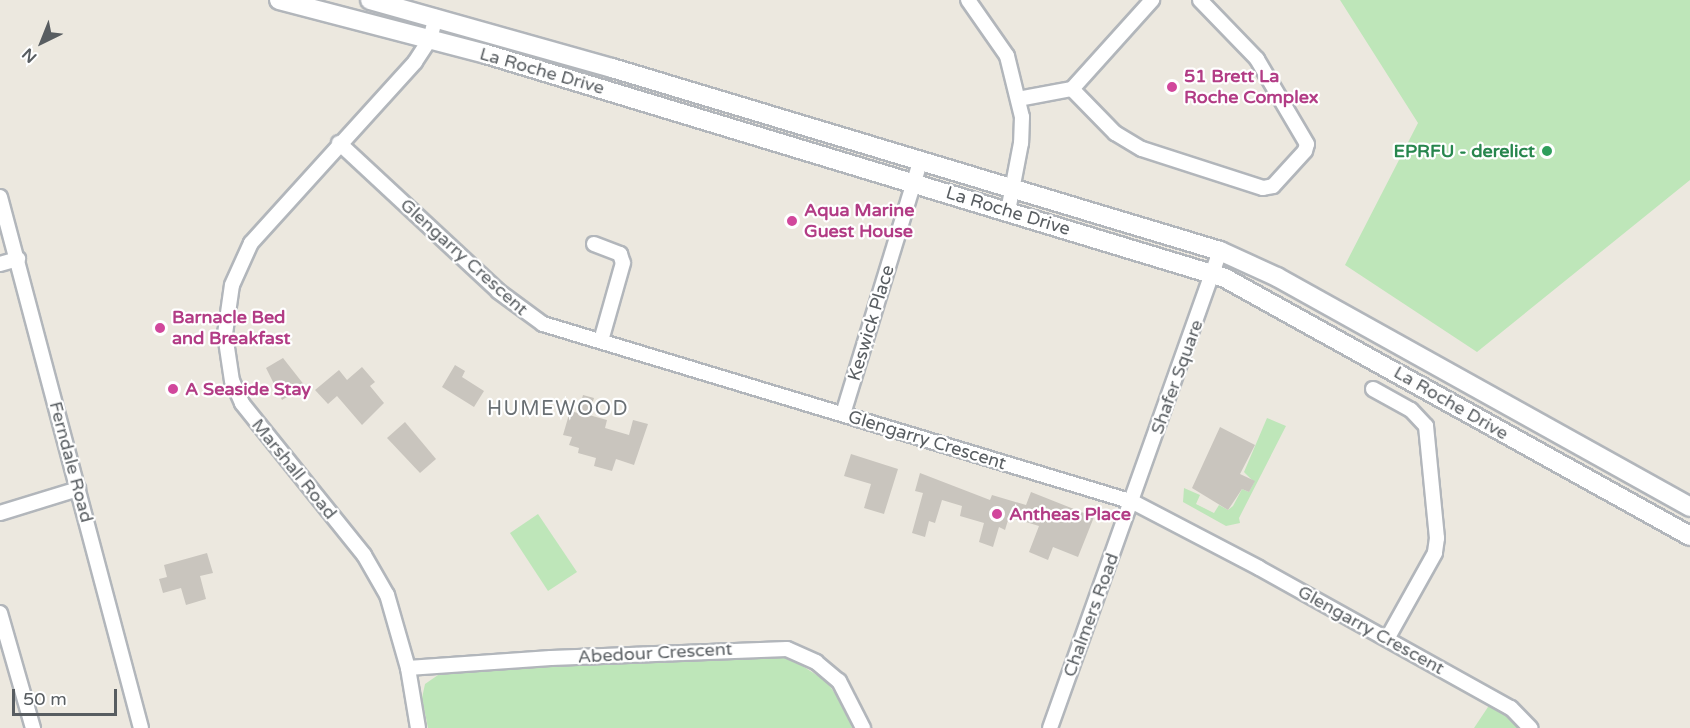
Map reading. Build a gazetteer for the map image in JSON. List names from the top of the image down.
{
  "streets": {
    "street": [
      "La Roche Drive",
      "Glengarry Crescent",
      "Keswick Place",
      "Shafer Square",
      "Ferndale Road",
      "Marshall Road",
      "Chalmers Road",
      "Abedour Crescent"
    ]
  },
  "crossings": [
    ["La Roche Drive", "Keswick Place"],
    ["La Roche Drive", "Shafer Square"],
    ["La Roche Drive", "Marshall Road"],
    ["Glengarry Crescent", "Keswick Place"],
    ["Glengarry Crescent", "Shafer Square"],
    ["Glengarry Crescent", "Marshall Road"],
    ["Glengarry Crescent", "Chalmers Road"],
    ["Shafer Square", "Chalmers Road"],
    ["Marshall Road", "Abedour Crescent"]
  ],
  "districts": ["HUMEWOOD"],
  "places": [
    "51 Brett La Roche Complex",
    "EPRFU - derelict",
    "Aqua Marine Guest House",
    "Barnacle Bed and Breakfast",
    "A Seaside Stay",
    "Antheas Place"
  ],
  "scale_bar": "50 m",
  "north": "bottom left"
}
